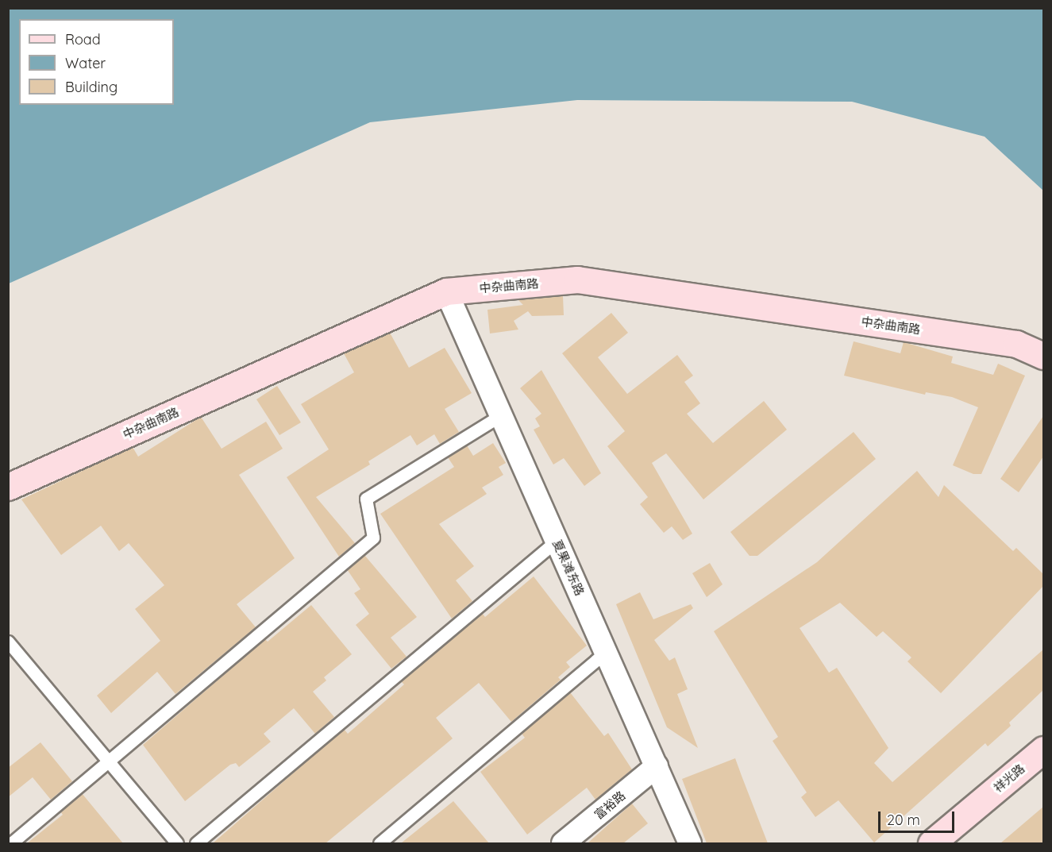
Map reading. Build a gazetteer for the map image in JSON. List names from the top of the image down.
{
  "streets": {
    "street": [
      "中杂曲南路",
      "夏果滩东路",
      "祥光路",
      "富裕路"
    ]
  },
  "crossings": [
    ["中杂曲南路", "夏果滩东路"],
    ["夏果滩东路", "富裕路"]
  ],
  "legend": ["Road", "Water", "Building"],
  "scale_bar": "20 m"
}
